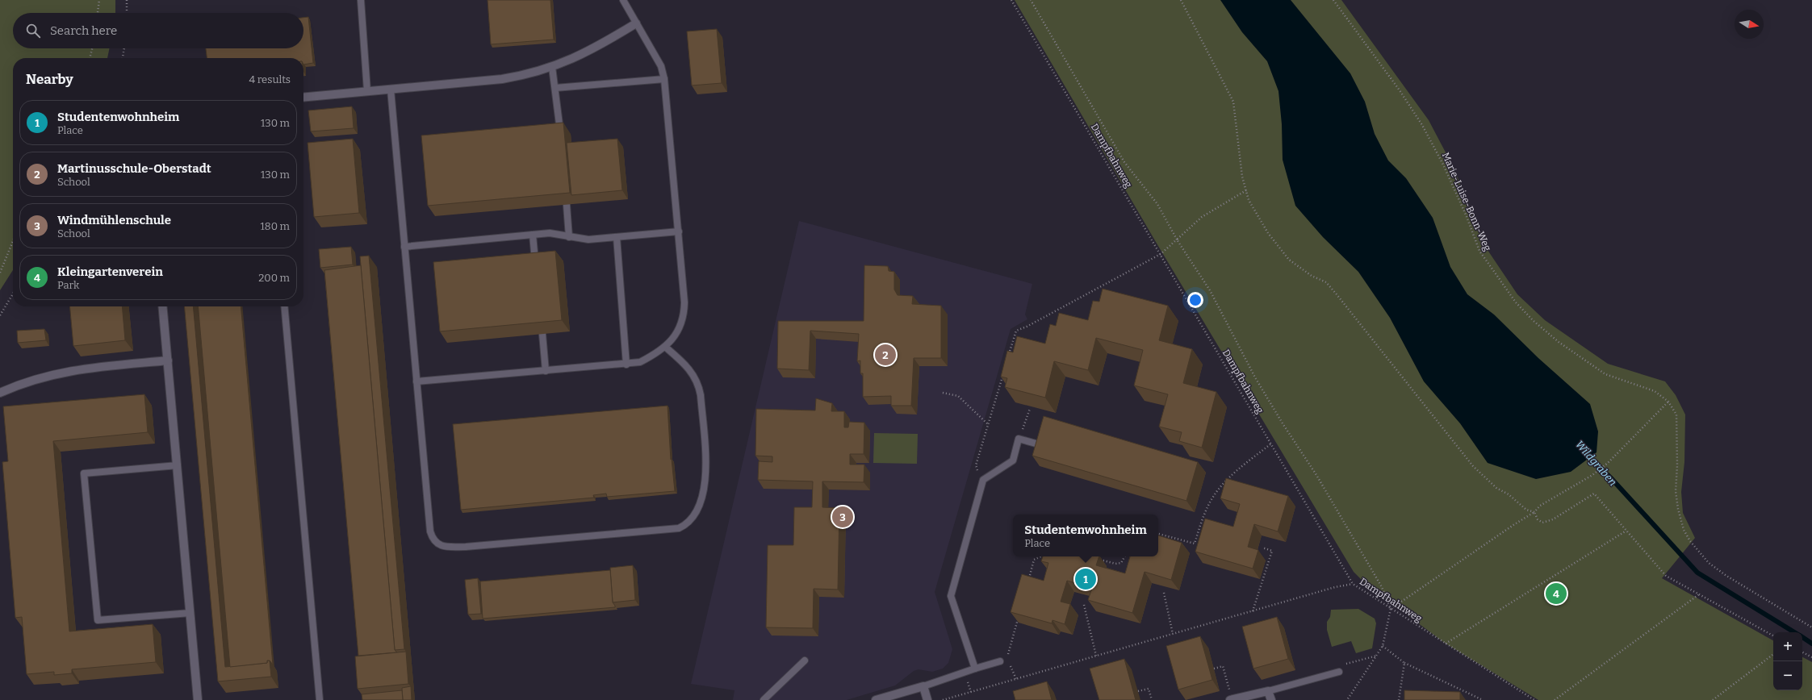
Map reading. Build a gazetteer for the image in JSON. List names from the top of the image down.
{
  "streets": {
    "path": ["Dampfbahnweg", "Marie-Luise-Bonn-Weg"]
  },
  "water": ["Wildgraben"],
  "north": "right",
  "page": {
    "search": "Search here",
    "heading": ["Nearby", "4 results"],
    "list": [
      {
        "mark": "1",
        "name": "Studentenwohnheim",
        "note": "Place",
        "value": "130 m"
      },
      {
        "mark": "2",
        "name": "Martinusschule-Oberstadt",
        "note": "School",
        "value": "130 m"
      },
      {
        "mark": "3",
        "name": "Windmühlenschule",
        "note": "School",
        "value": "180 m"
      },
      {
        "mark": "4",
        "name": "Kleingartenverein",
        "note": "Park",
        "value": "200 m"
      }
    ],
    "pins": [
      "2",
      "3",
      "1",
      "4"
    ],
    "popup": ["Studentenwohnheim", "Place"],
    "map_buttons": ["+", "−"]
  }
}
